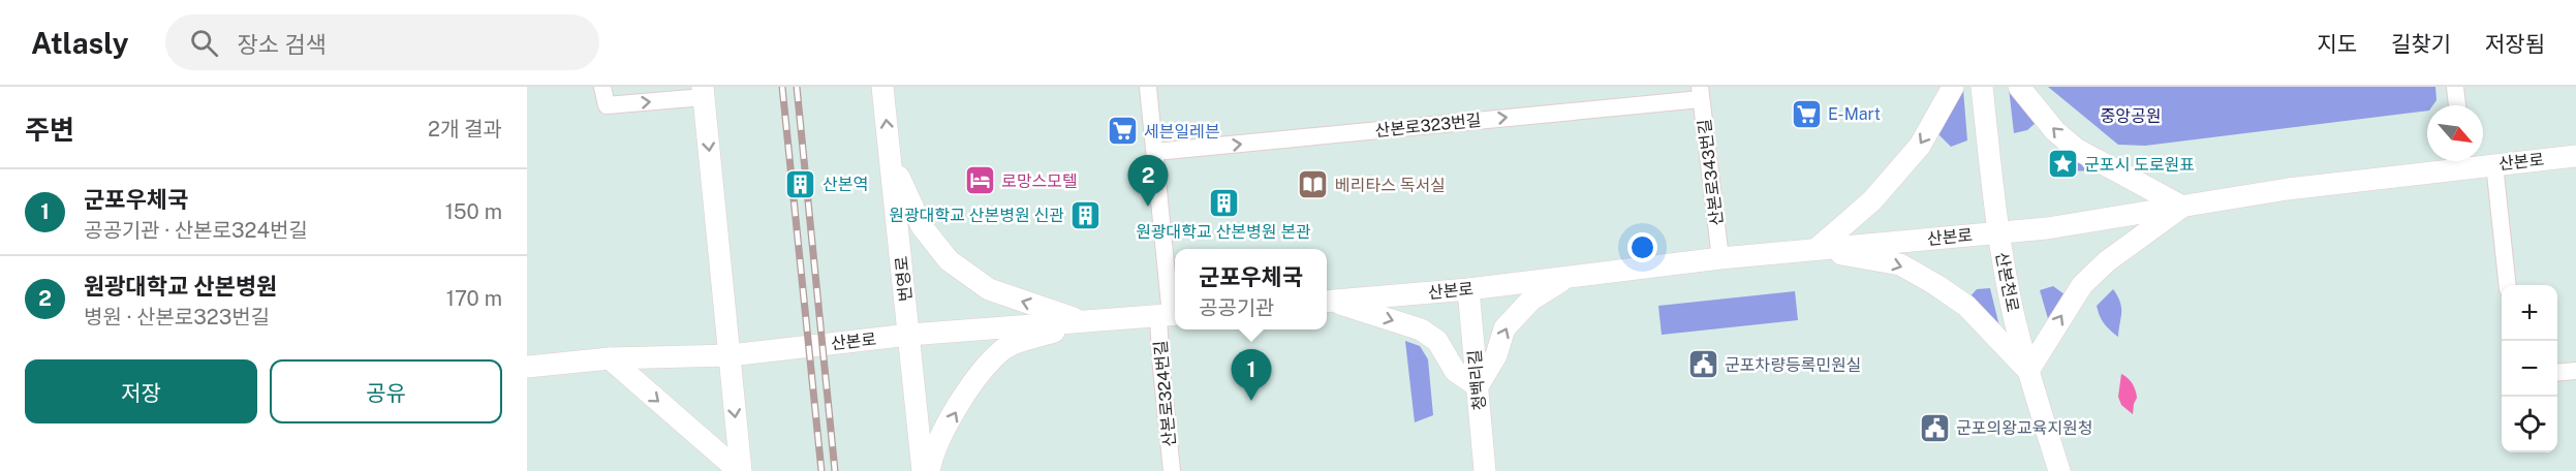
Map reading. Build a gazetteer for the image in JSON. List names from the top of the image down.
{
  "streets": {
    "street": [
      "산본로323번길",
      "산본로",
      "산본로343번길",
      "번영로",
      "산본천로",
      "청백리길",
      "산본로324번길"
    ]
  },
  "crossings": [
    ["산본로323번길", "산본로343번길"],
    ["산본로", "산본로343번길"],
    ["산본로", "번영로"],
    ["산본로", "산본천로"],
    ["산본로", "청백리길"],
    ["산본로", "산본로324번길"]
  ],
  "one_way": ["산본로323번길"],
  "parks": ["중앙공원"],
  "places": {
    "supermarket": ["E-Mart", "세븐일레븐"],
    "place": ["군포시 도로원표"],
    "hotel": ["로망스모텔"],
    "building": ["산본역", "원광대학교 산본병원 본관", "원광대학교 산본병원 신관"],
    "library": ["베리타스 독서실"],
    "public building": ["군포차량등록민원실", "군포의왕교육지원청"]
  },
  "north": "bottom right",
  "page": {
    "header": "Atlasly",
    "search": "장소 검색",
    "nav": ["지도", "길찾기", "저장됨"],
    "heading": ["주변", "2개 결과"],
    "pins": ["2", "1"],
    "list": [
      {
        "mark": "1",
        "name": "군포우체국",
        "note": "공공기관 · 산본로324번길",
        "value": "150 m"
      },
      {
        "mark": "2",
        "name": "원광대학교 산본병원",
        "note": "병원 · 산본로323번길",
        "value": "170 m"
      }
    ],
    "popup": ["군포우체국", "공공기관"],
    "map_buttons": ["+", "−"],
    "buttons": ["저장", "공유"]
  }
}
